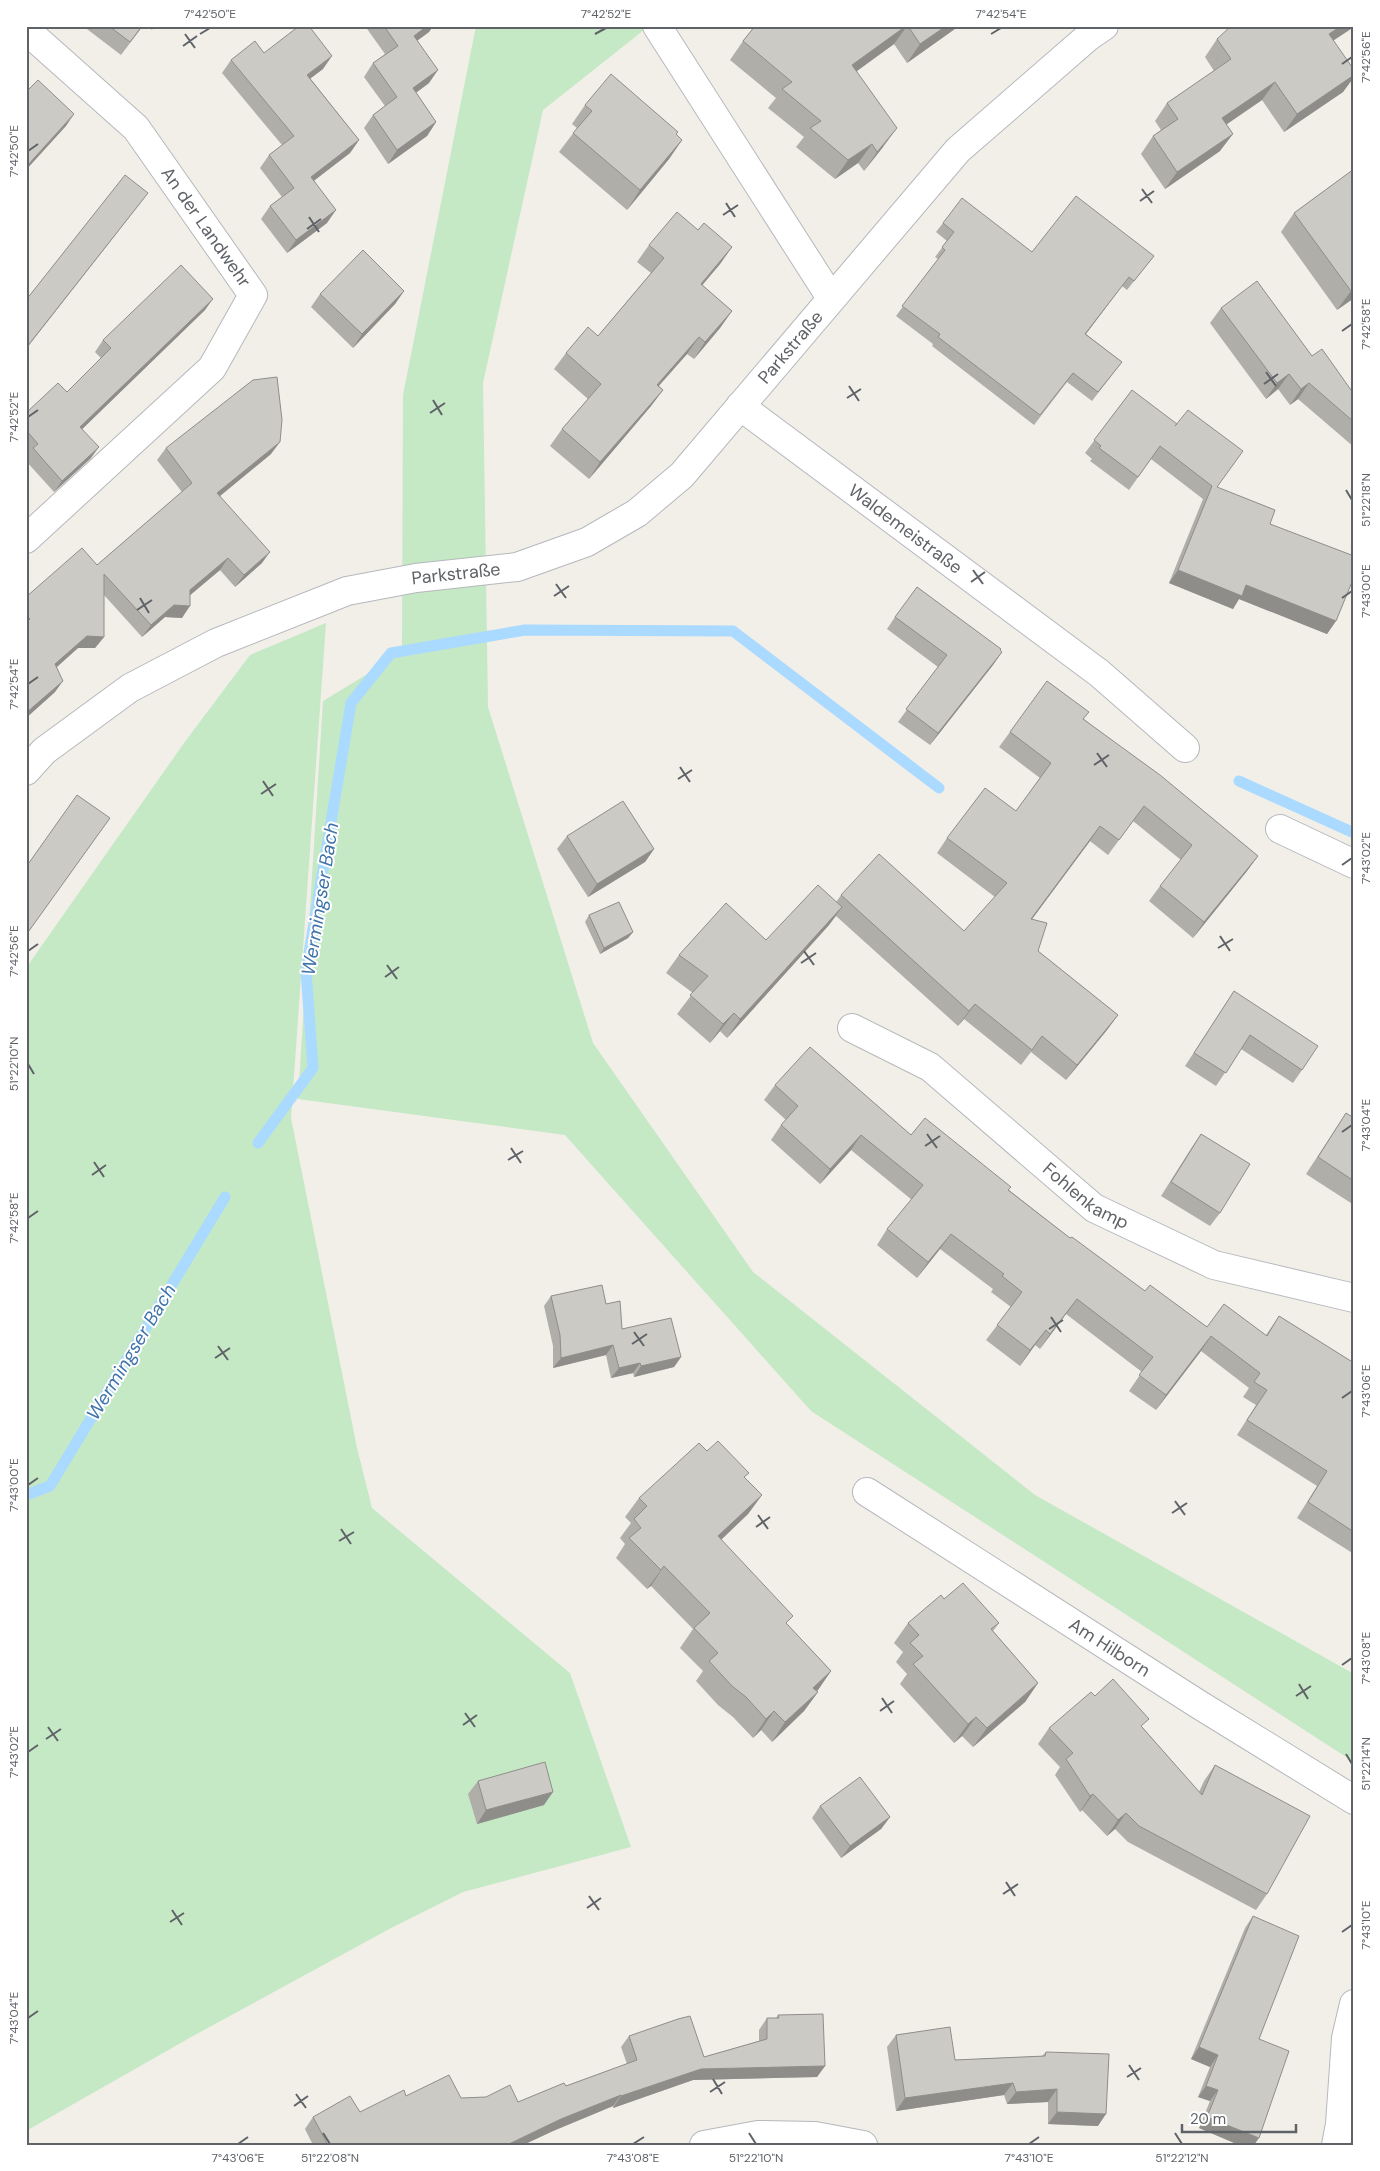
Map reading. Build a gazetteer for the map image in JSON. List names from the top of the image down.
{
  "streets": {
    "street": [
      "An der Landwehr",
      "Parkstraße",
      "Waldemeistraße",
      "Fohlenkamp",
      "Am Hilborn"
    ]
  },
  "crossings": [
    ["Parkstraße", "Waldemeistraße"]
  ],
  "water": ["Wermingser Bach"],
  "scale_bar": "20 m",
  "coordinates": [
    "7°42'50\"E",
    "7°42'52\"E",
    "7°42'54\"E",
    "7°42'56\"E",
    "7°42'58\"E",
    "51°22'18\"N",
    "7°43'00\"E",
    "7°43'02\"E",
    "51°22'10\"N",
    "7°43'04\"E",
    "7°43'06\"E",
    "7°43'08\"E",
    "51°22'14\"N",
    "7°43'10\"E",
    "51°22'08\"N",
    "51°22'12\"N"
  ]
}
